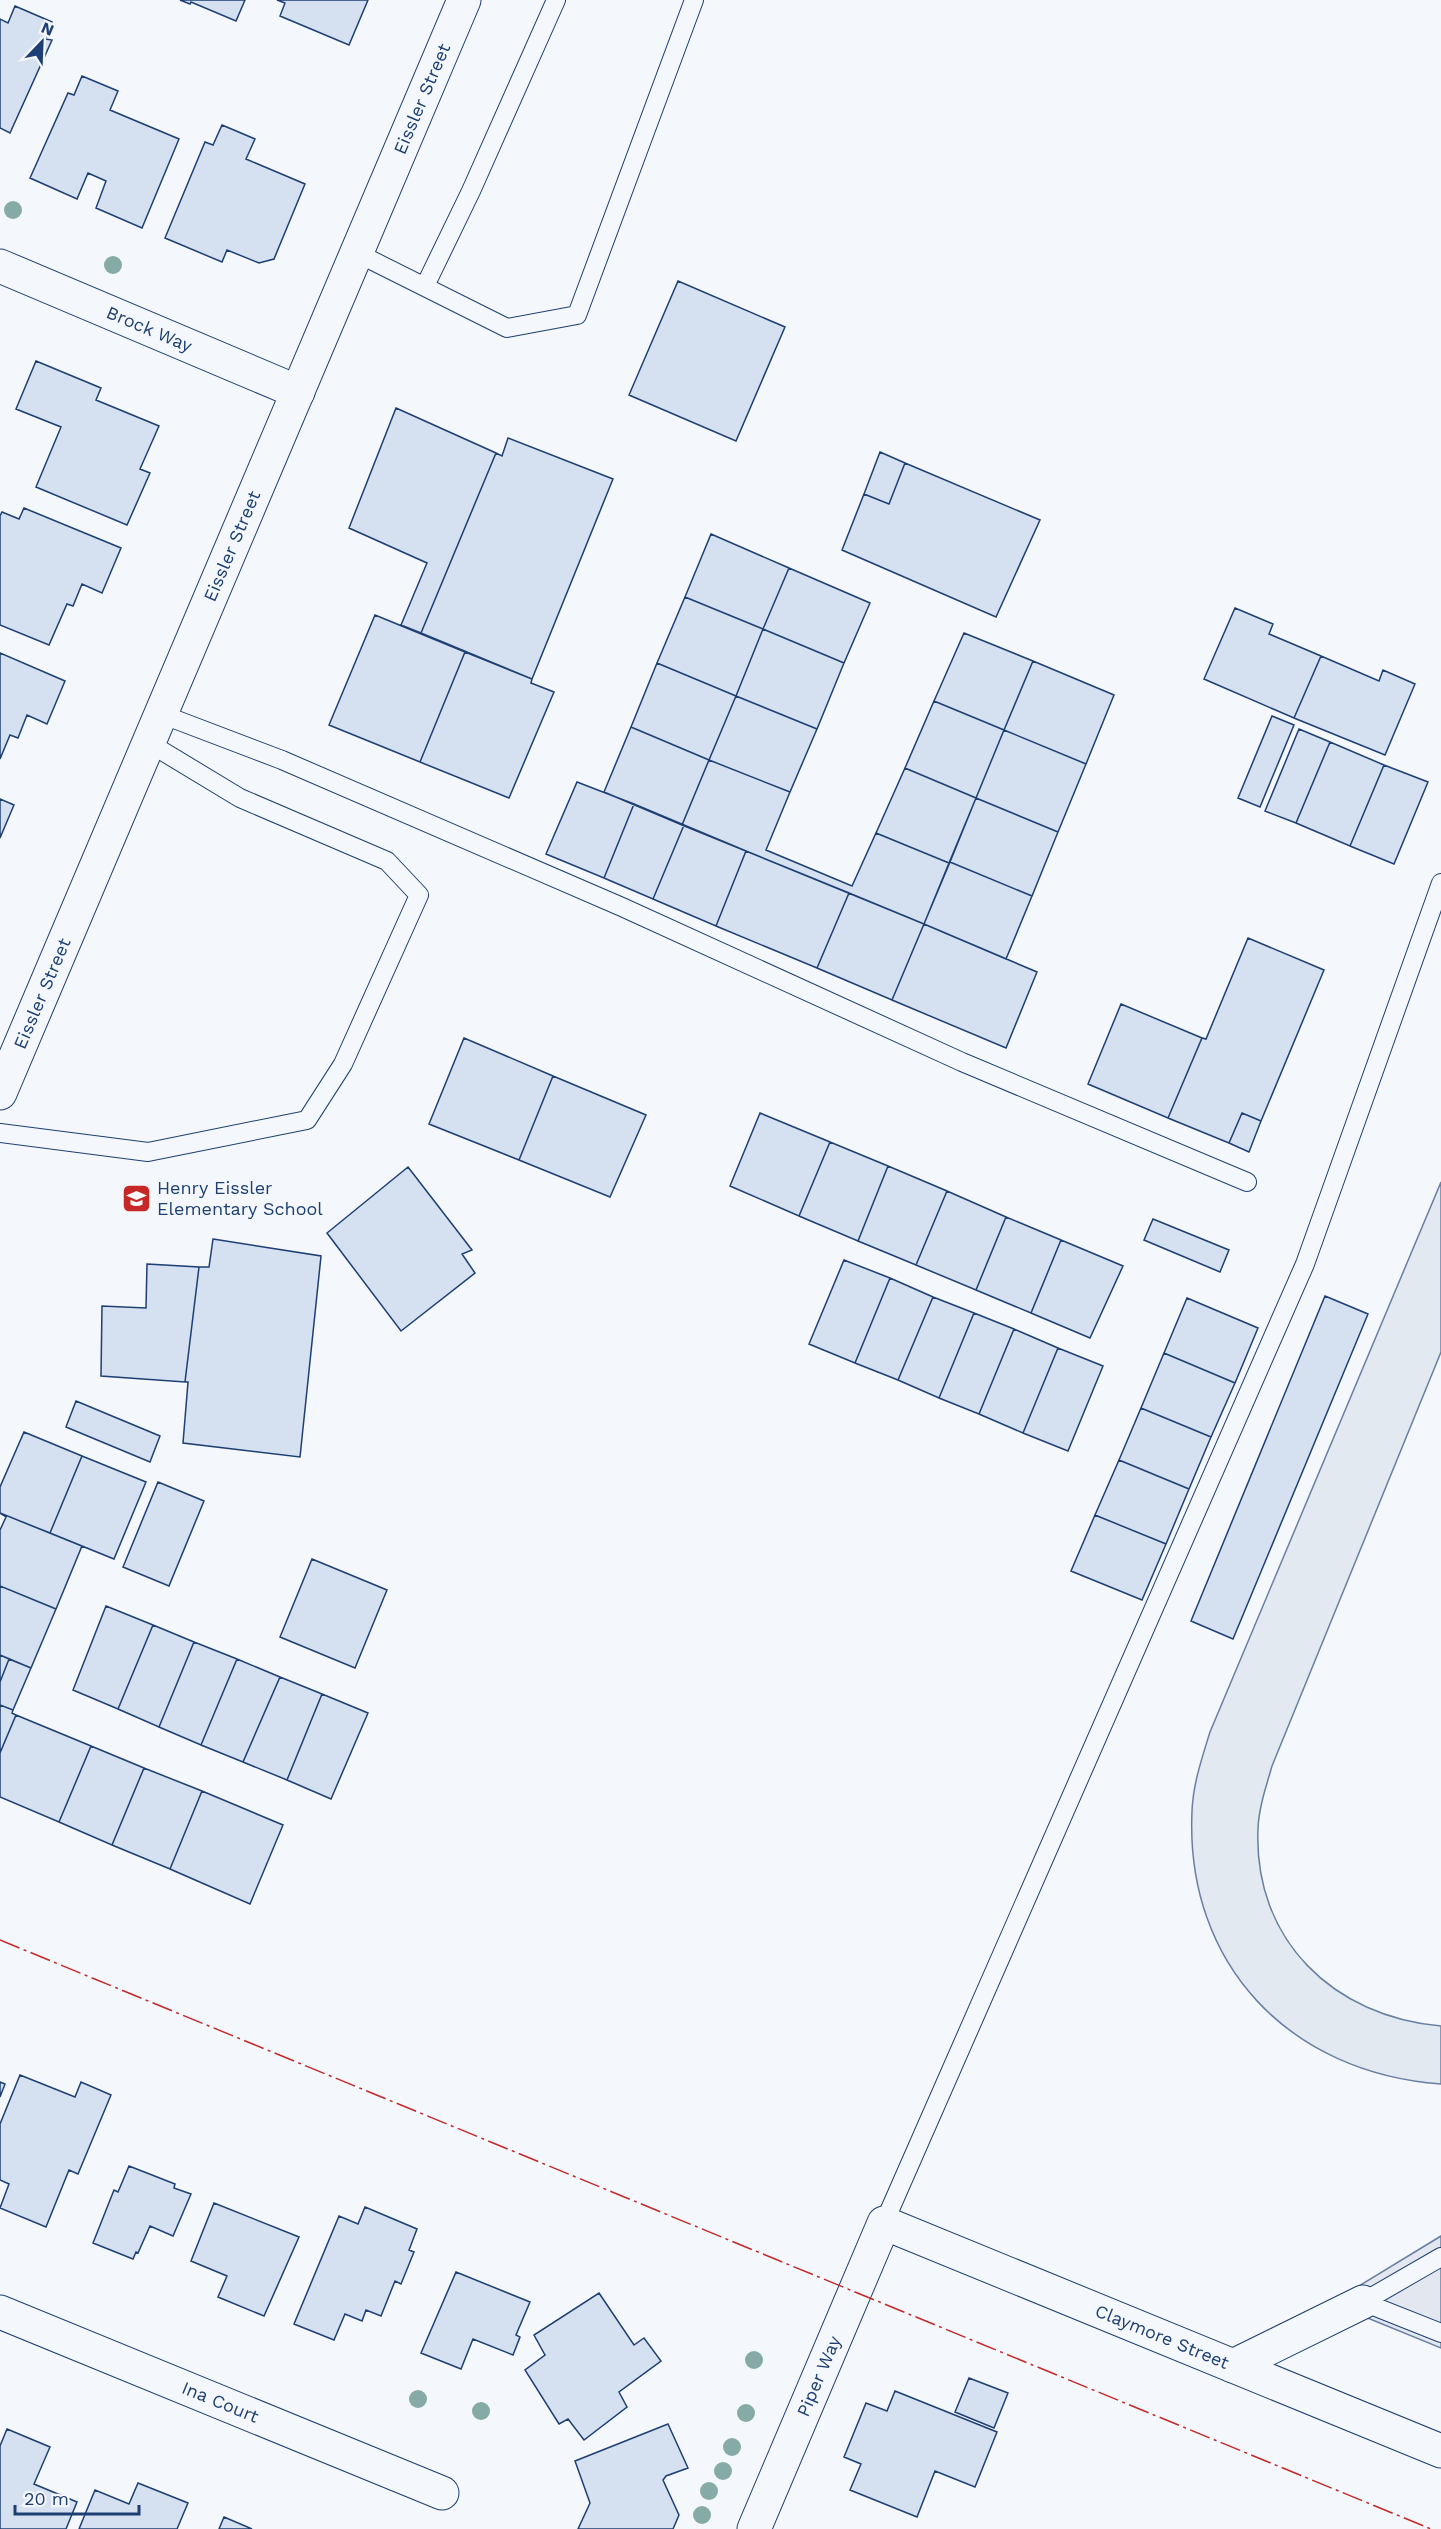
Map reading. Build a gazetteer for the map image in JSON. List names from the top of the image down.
{
  "streets": {
    "street": [
      "Eissler Street",
      "Brock Way",
      "Claymore Street",
      "Piper Way",
      "Ina Court"
    ]
  },
  "crossings": [
    ["Eissler Street", "Brock Way"],
    ["Claymore Street", "Piper Way"]
  ],
  "places": {
    "school or university": ["Henry Eissler Elementary School"]
  },
  "scale_bar": "20 m",
  "north": "top right"
}
